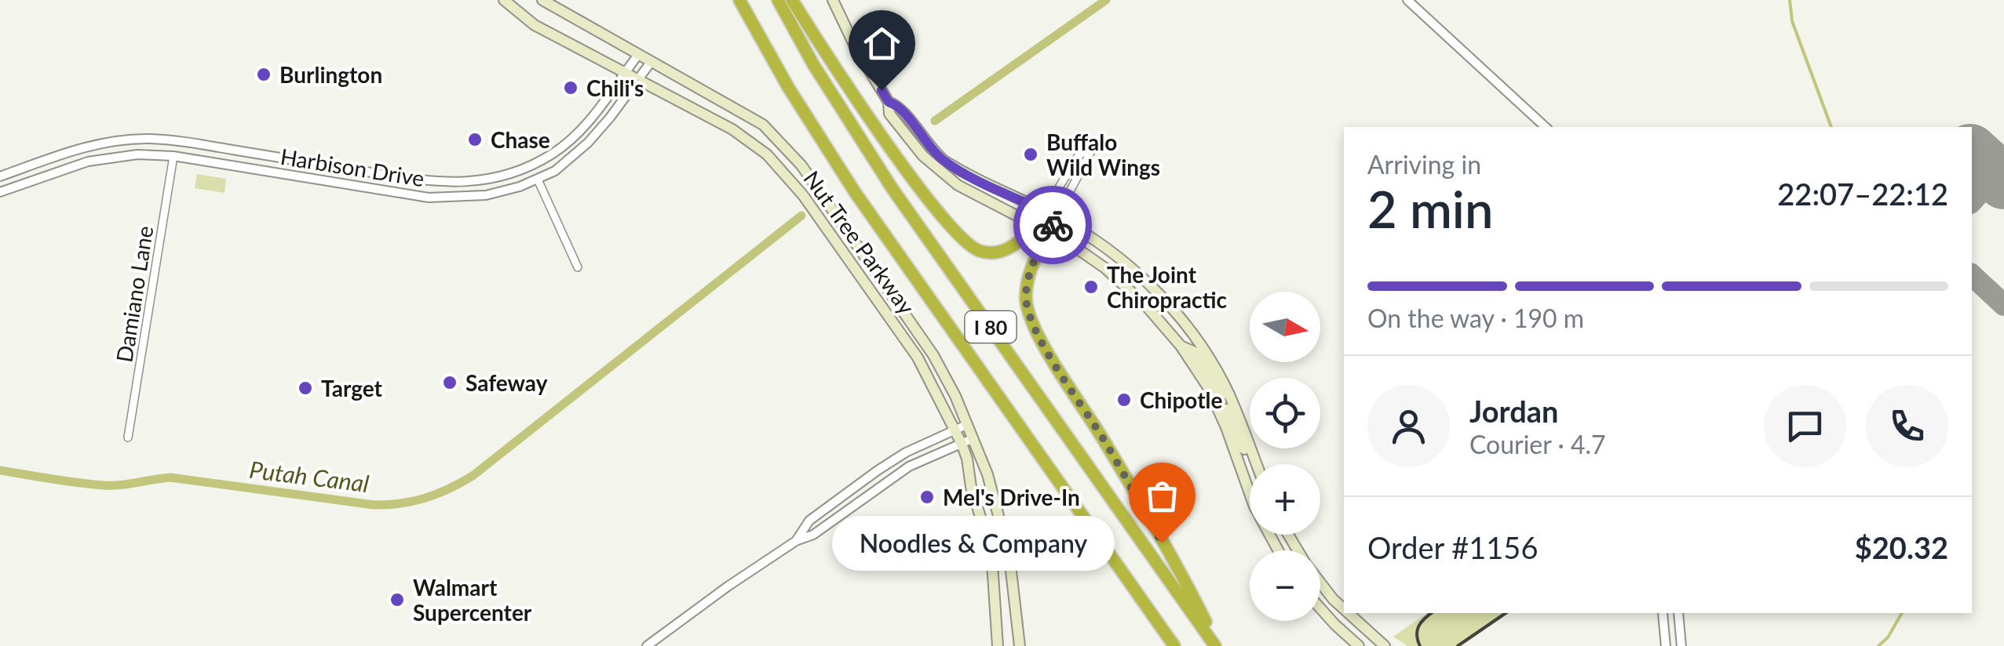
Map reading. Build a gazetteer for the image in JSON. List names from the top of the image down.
{
  "streets": {
    "highway": ["I 80"],
    "main road": ["Nut Tree Parkway"],
    "street": ["Harbison Drive", "Damiano Lane"]
  },
  "crossings": [
    ["Harbison Drive", "Nut Tree Parkway"],
    ["Harbison Drive", "Damiano Lane"]
  ],
  "water": ["Putah Canal"],
  "places": [
    "Burlington",
    "Chili's",
    "Chase",
    "Buffalo Wild Wings",
    "The Joint Chiropractic",
    "Safeway",
    "Target",
    "Chipotle",
    "Mel's Drive-In",
    "Noodles & Company",
    "Walmart Supercenter"
  ],
  "north": "right",
  "page": {
    "heading": ["2 min", "Arriving in", "22:07–22:12"],
    "panel": [
      "Jordan",
      "Courier · 4.7",
      "Order #1156",
      "$20.32"
    ],
    "bar": "On the way · 190 m",
    "map_buttons": ["+", "−"],
    "bubble": "Noodles & Company"
  }
}
